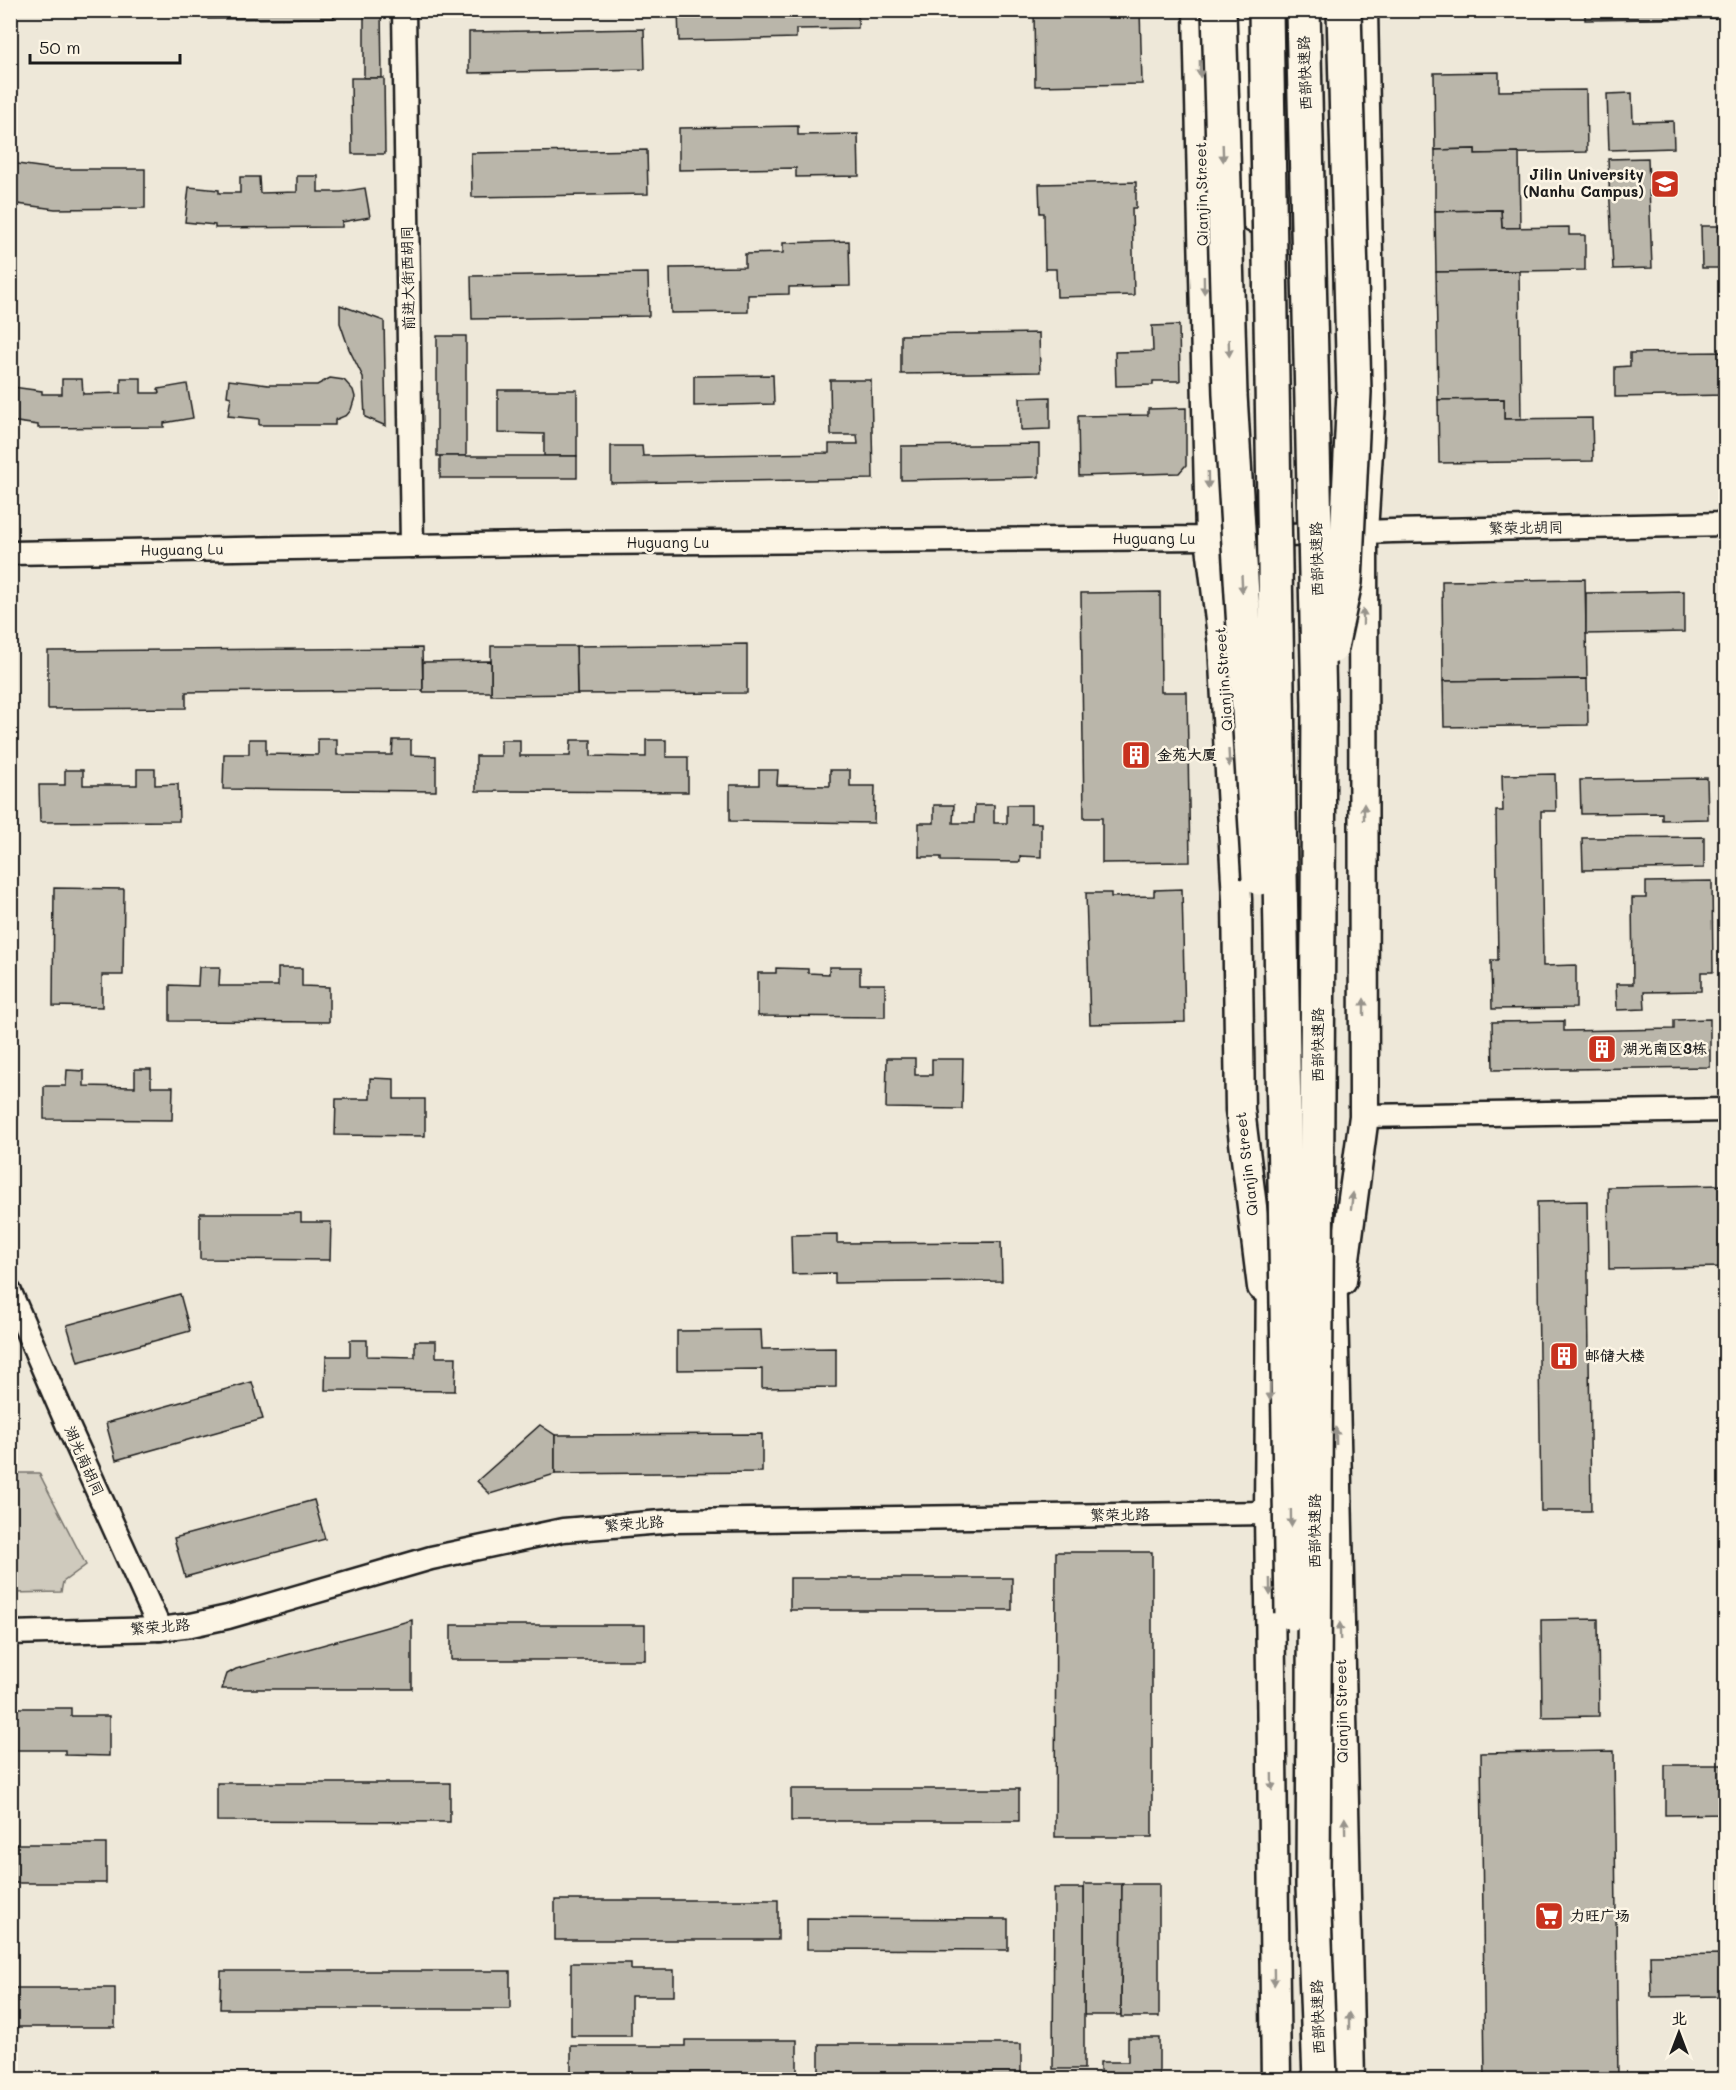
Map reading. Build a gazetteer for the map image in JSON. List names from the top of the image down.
{
  "streets": {
    "highway": ["西部快速路"],
    "main road": ["Qianjin Street"],
    "street": [
      "前进大街西胡同",
      "繁荣北胡同",
      "Huguang Lu",
      "湖光南胡同",
      "繁荣北路"
    ]
  },
  "crossings": [
    ["Qianjin Street", "繁荣北胡同"],
    ["Qianjin Street", "Huguang Lu"],
    ["Qianjin Street", "繁荣北路"],
    ["前进大街西胡同", "Huguang Lu"],
    ["繁荣北胡同", "Huguang Lu"],
    ["湖光南胡同", "繁荣北路"]
  ],
  "places": {
    "school or university": ["Jilin University (Nanhu Campus)"],
    "building": ["金苑大厦", "湖光南区3栋", "邮储大楼"],
    "supermarket": ["力旺广场"]
  },
  "scale_bar": "50 m",
  "north": "top"
}
